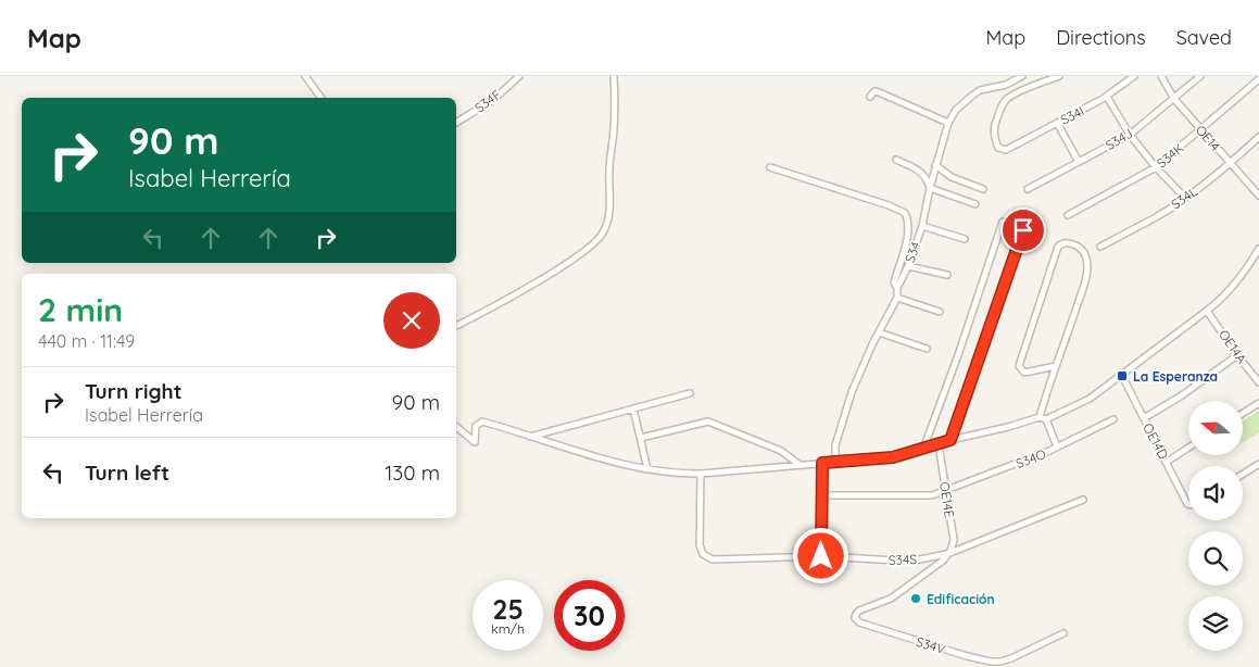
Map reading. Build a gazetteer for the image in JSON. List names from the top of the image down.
{
  "streets": {
    "street": [
      "S34F",
      "S34I",
      "OE14",
      "S34J",
      "S34K",
      "S34L",
      "S34",
      "OE14A",
      "OE14D",
      "S34O",
      "OE14E",
      "S34S",
      "S34V"
    ]
  },
  "crossings": [
    ["OE14", "S34J"],
    ["OE14", "S34K"],
    ["OE14", "S34L"],
    ["S34O", "OE14E"],
    ["OE14E", "S34S"],
    ["OE14E", "S34V"],
    ["S34S", "S34V"]
  ],
  "places": {
    "transit": ["La Esperanza"],
    "other": ["Edificación"]
  },
  "north": "left",
  "page": {
    "header": "Map",
    "nav": ["Map", "Directions", "Saved"],
    "turn": ["90 m", "Isabel Herrería"],
    "heading": ["2 min", "440 m · 11:49"],
    "list": [
      {
        "name": "Turn right",
        "note": "Isabel Herrería",
        "value": "90 m"
      },
      {
        "name": "Turn left",
        "value": "130 m"
      }
    ],
    "speed": "25 km/h",
    "limit": "30"
  }
}
